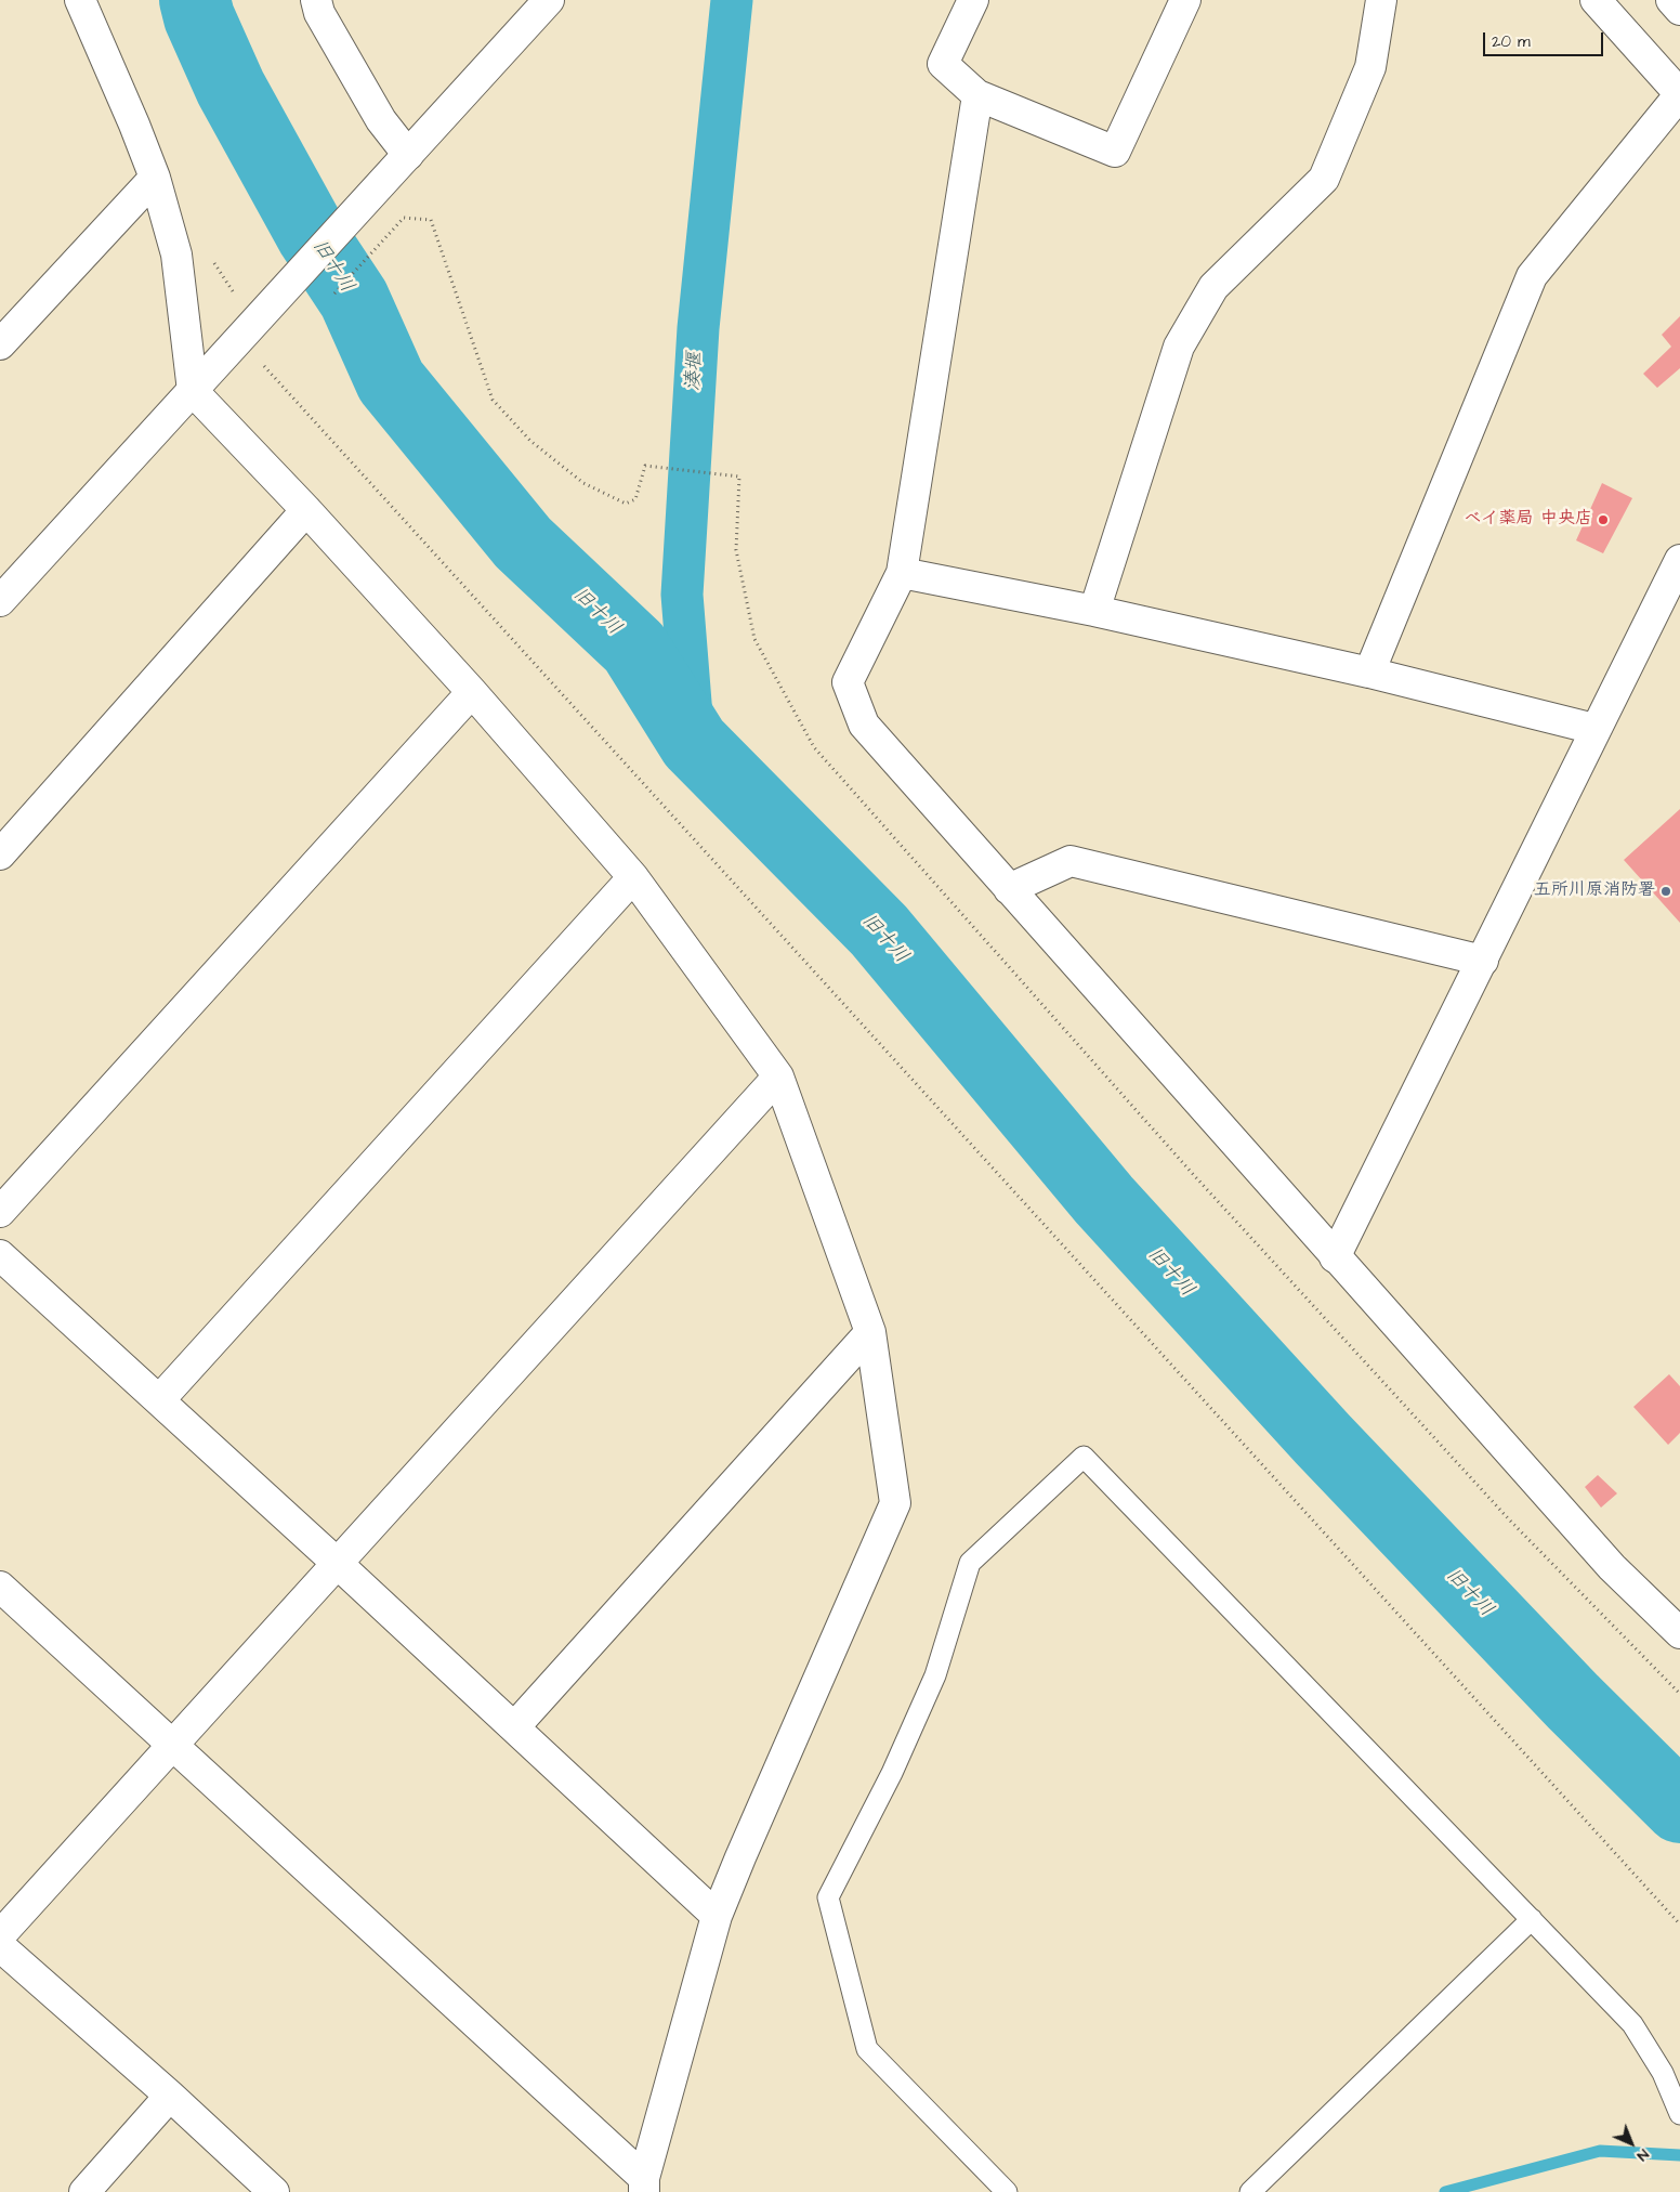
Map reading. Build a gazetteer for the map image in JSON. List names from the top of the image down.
{
  "water": ["旧十川", "湊堰"],
  "places": ["ベイ薬局 中央店", "五所川原消防署"],
  "scale_bar": "20 m",
  "north": "bottom right"
}
